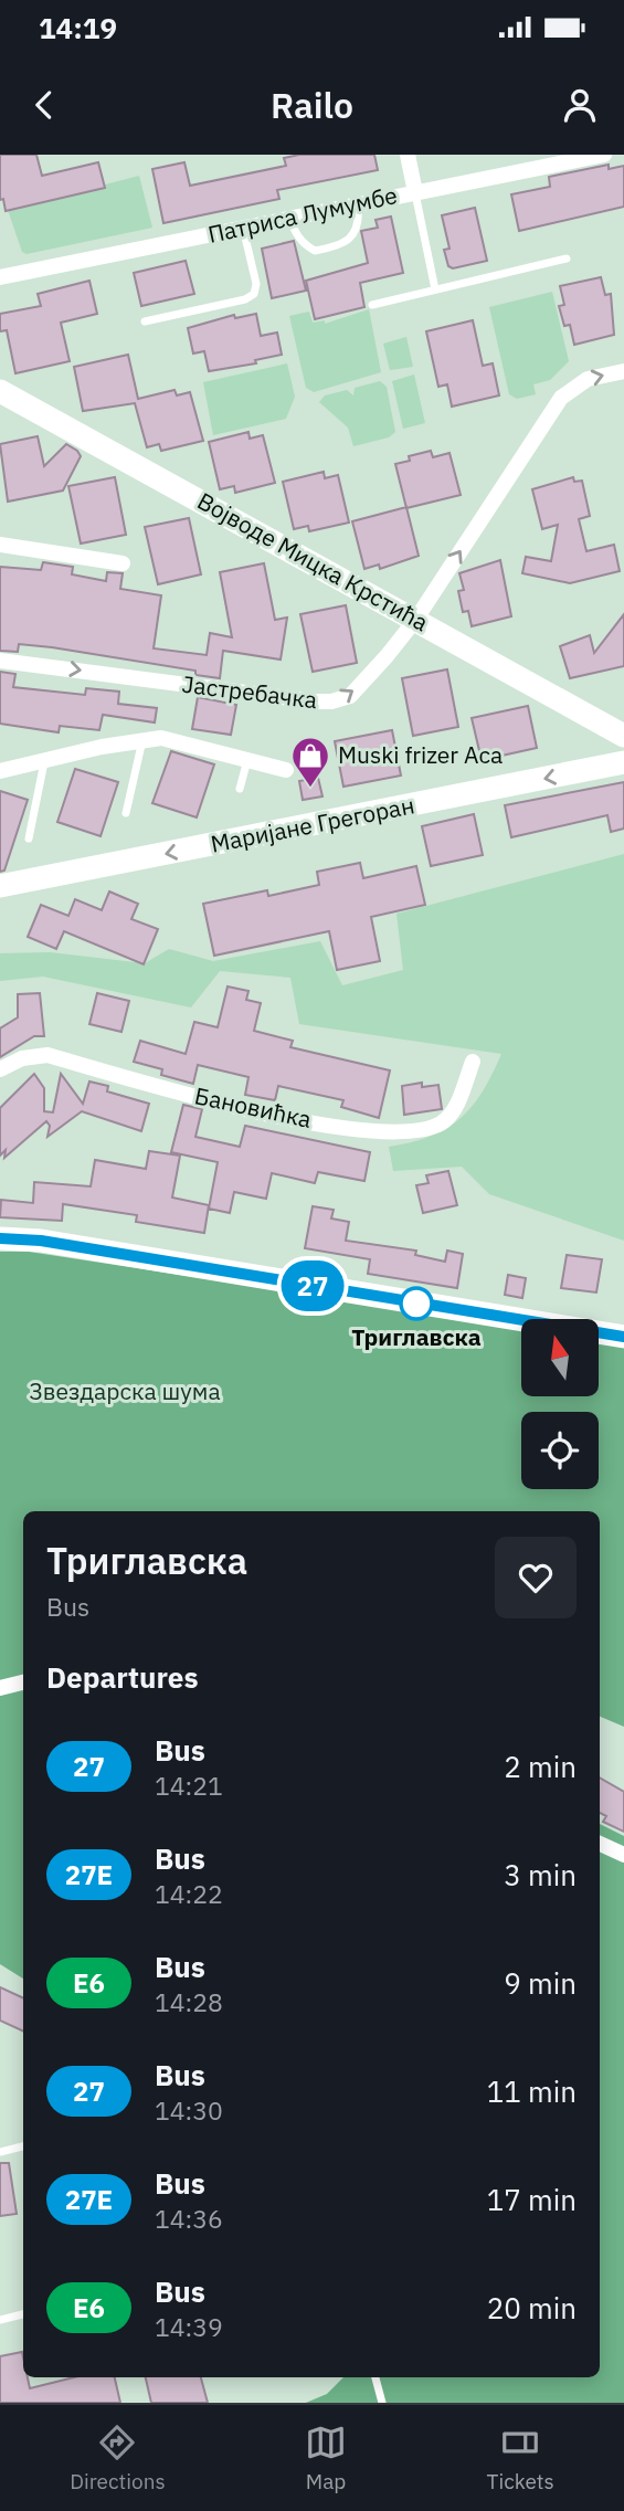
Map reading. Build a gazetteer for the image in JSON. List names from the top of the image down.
{
  "streets": {
    "street": [
      "Патриса Лумумбе",
      "Војводе Мицка Крстића",
      "Јастребачка",
      "Маријане Грегоран",
      "Бановићка"
    ]
  },
  "crossings": [
    ["Војводе Мицка Крстића", "Јастребачка"]
  ],
  "one_way": ["Јастребачка"],
  "parks": ["Звездарска шума"],
  "places": {
    "shop": ["Muski frizer Aca"],
    "other": ["Триглавска"]
  },
  "lines": ["bus line 27"],
  "north": "top",
  "page": {
    "status": "14:19",
    "header": "Railo",
    "on_map": "27",
    "heading": [
      ["Триглавска", "Bus"],
      "Departures"
    ],
    "list": [
      {
        "mark": "27",
        "name": "Bus",
        "note": "14:21",
        "value": "2 min"
      },
      {
        "mark": "27E",
        "name": "Bus",
        "note": "14:22",
        "value": "3 min"
      },
      {
        "mark": "E6",
        "name": "Bus",
        "note": "14:28",
        "value": "9 min"
      },
      {
        "mark": "27",
        "name": "Bus",
        "note": "14:30",
        "value": "11 min"
      },
      {
        "mark": "27E",
        "name": "Bus",
        "note": "14:36",
        "value": "17 min"
      },
      {
        "mark": "E6",
        "name": "Bus",
        "note": "14:39",
        "value": "20 min"
      }
    ],
    "tabs": ["Directions", "Map", "Tickets"]
  }
}
